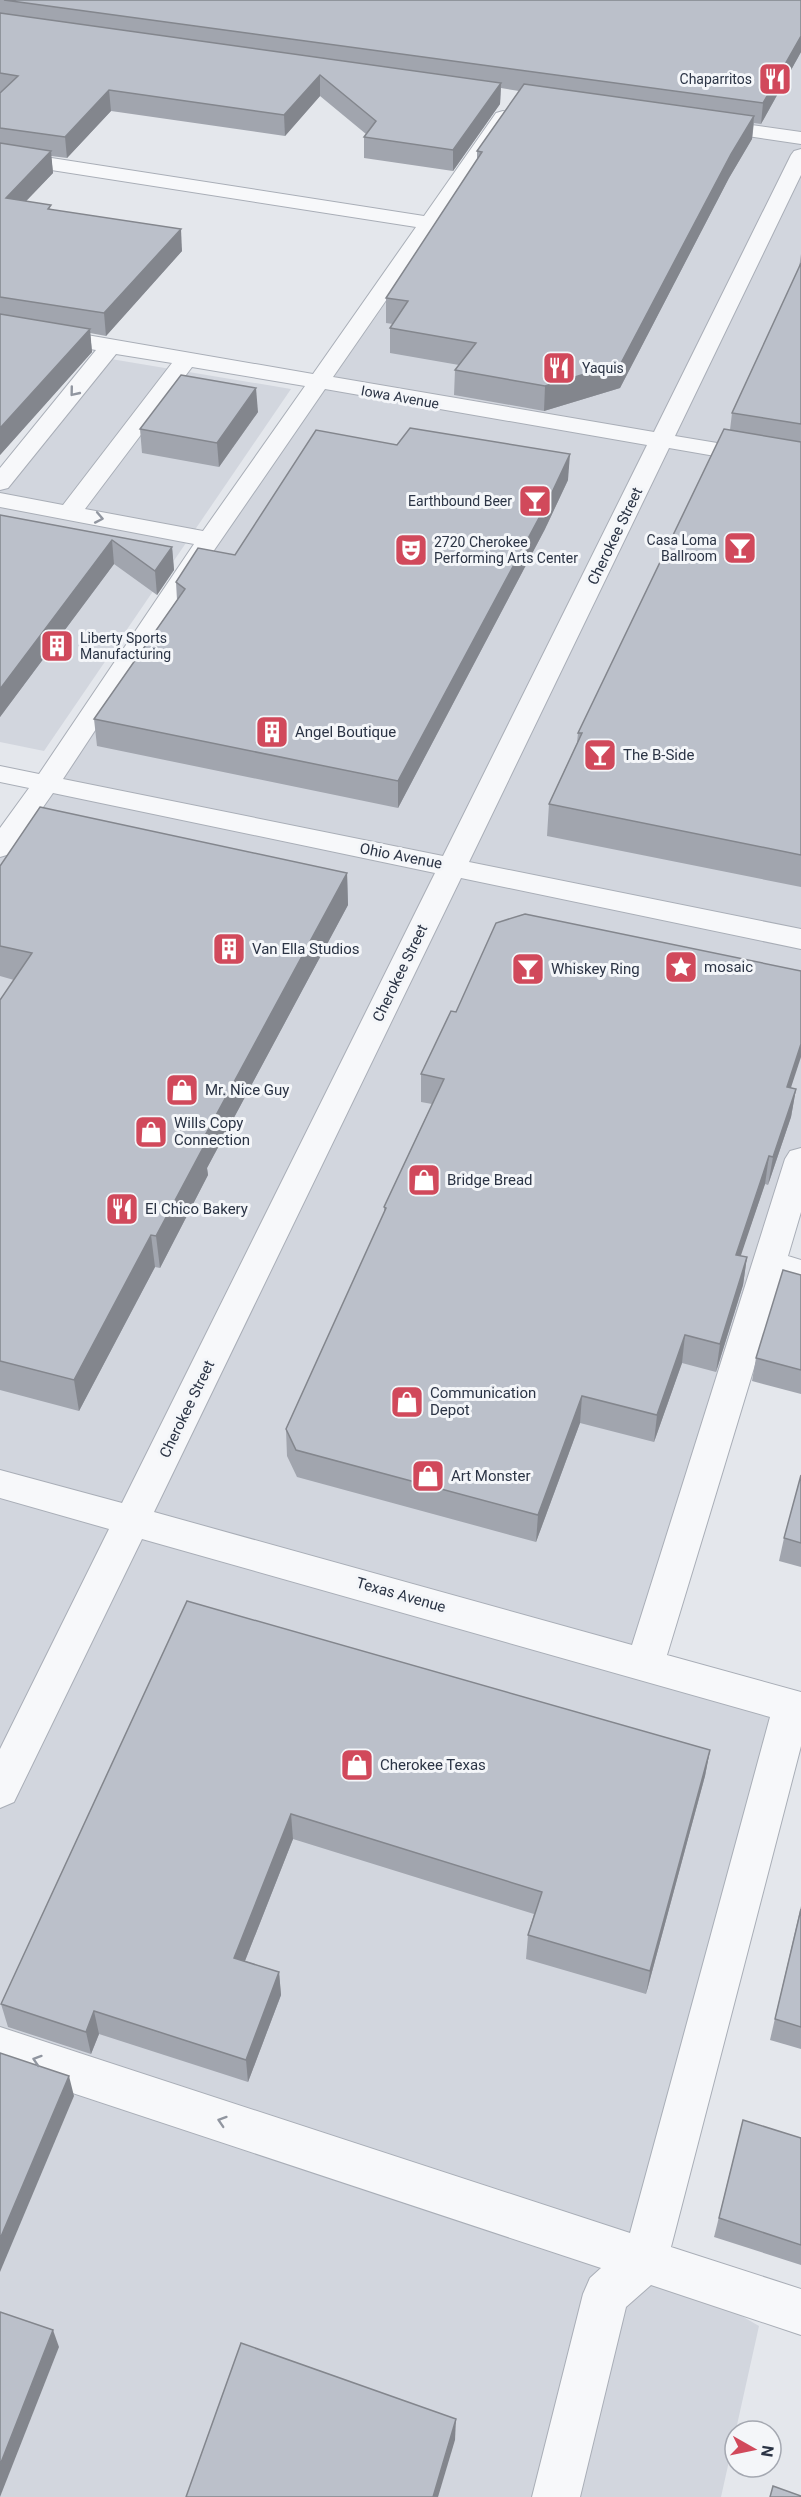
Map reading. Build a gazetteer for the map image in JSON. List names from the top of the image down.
{
  "streets": {
    "street": [
      "Iowa Avenue",
      "Cherokee Street",
      "Ohio Avenue",
      "Texas Avenue"
    ]
  },
  "crossings": [
    ["Iowa Avenue", "Cherokee Street"],
    ["Cherokee Street", "Ohio Avenue"],
    ["Cherokee Street", "Texas Avenue"]
  ],
  "places": {
    "restaurant": ["Chaparritos", "Yaquis", "El Chico Bakery"],
    "bar": [
      "Earthbound Beer",
      "Casa Loma Ballroom",
      "The B-Side",
      "Whiskey Ring"
    ],
    "theatre": ["2720 Cherokee Performing Arts Center"],
    "building": ["Liberty Sports Manufacturing", "Angel Boutique", "Van Ella Studios"],
    "place": ["mosaic"],
    "shop": [
      "Mr. Nice Guy",
      "Wills Copy Connection",
      "Bridge Bread",
      "Communication Depot",
      "Art Monster",
      "Cherokee Texas"
    ]
  },
  "north": "right"
}
